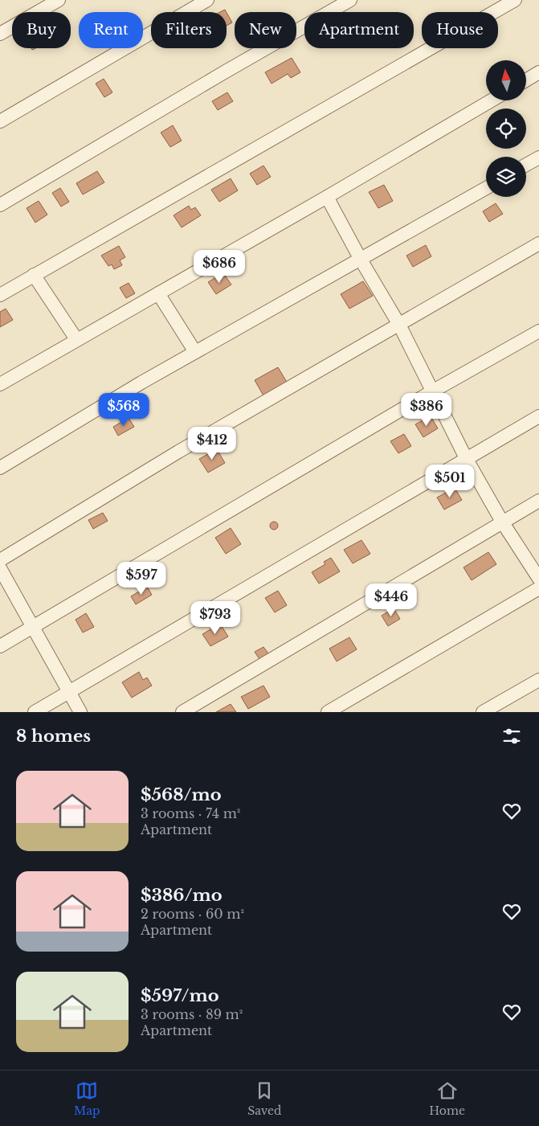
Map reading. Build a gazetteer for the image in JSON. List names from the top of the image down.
{
  "north": "top",
  "page": {
    "chip": [
      "Buy",
      "Rent",
      "Filters",
      "New",
      "Apartment",
      "House"
    ],
    "price": [
      "$686",
      "$568",
      "$386",
      "$412",
      "$501",
      "$597",
      "$446",
      "$793"
    ],
    "heading": "8 homes",
    "list": [
      {
        "name": "$568/mo",
        "note": "3 rooms · 74 m² · Apartment"
      },
      {
        "name": "$386/mo",
        "note": "2 rooms · 60 m² · Apartment"
      },
      {
        "name": "$597/mo",
        "note": "3 rooms · 89 m² · Apartment"
      }
    ],
    "tabs": ["Map", "Saved", "Home"]
  }
}
